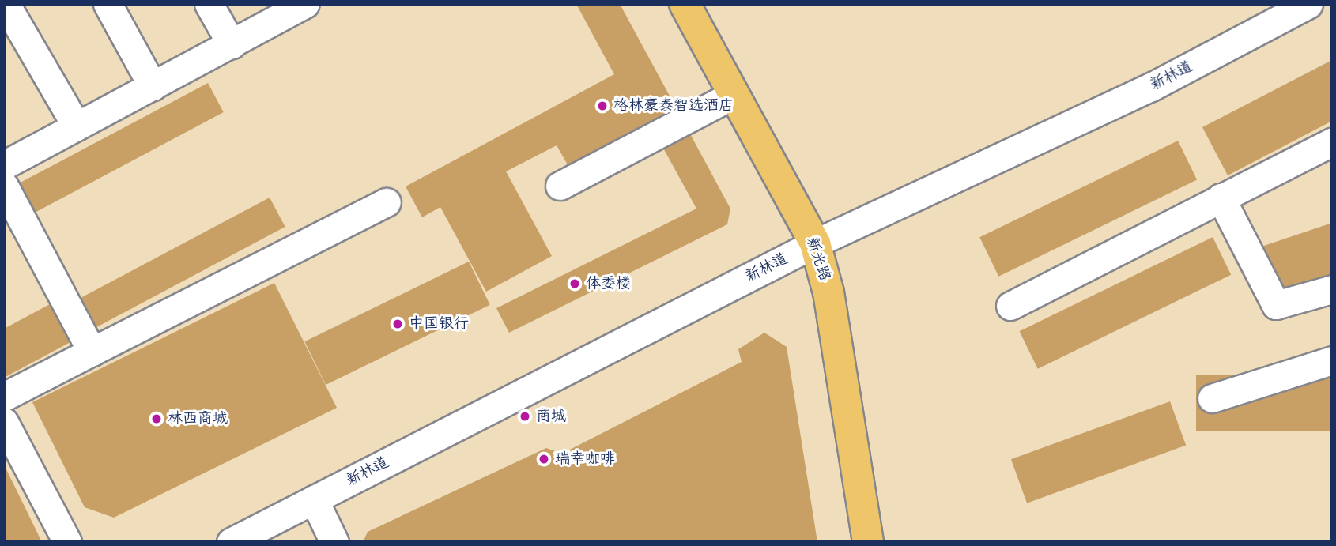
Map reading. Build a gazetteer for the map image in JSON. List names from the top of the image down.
{
  "streets": {
    "main road": ["新光路"],
    "street": ["新林道"]
  },
  "crossings": [
    ["新林道", "新光路"]
  ],
  "places": [
    "格林豪泰智选酒店",
    "体委楼",
    "中国银行",
    "商城",
    "林西商城",
    "瑞幸咖啡"
  ]
}
